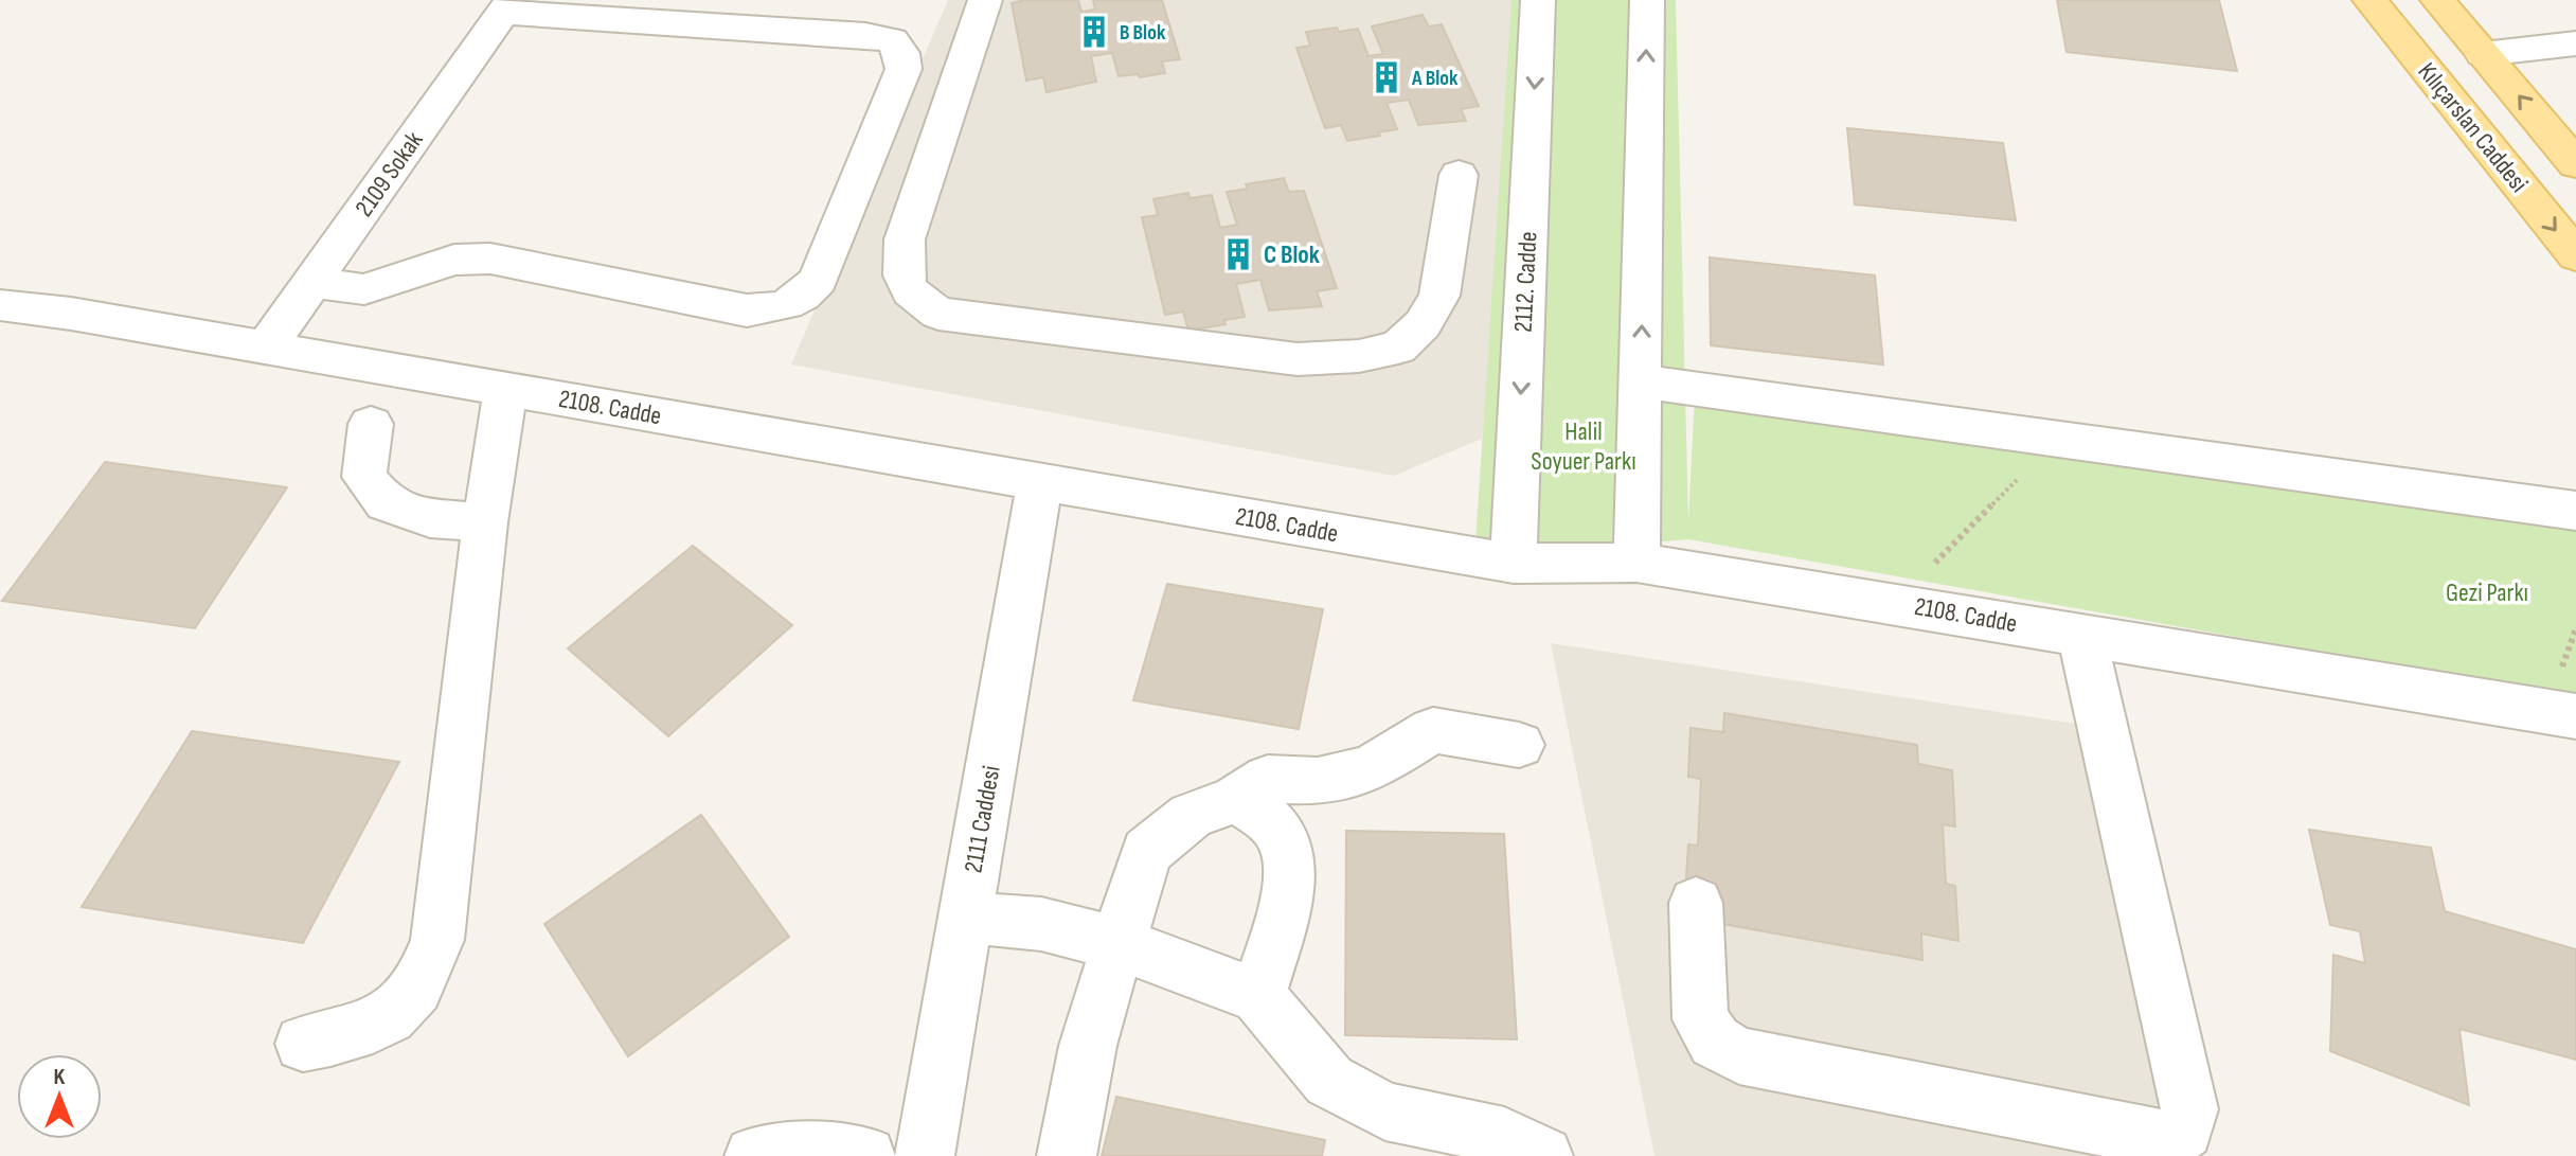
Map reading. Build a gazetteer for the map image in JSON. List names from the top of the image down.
{
  "streets": {
    "main road": ["Kılıçarslan Caddesi"],
    "street": [
      "2109 Sokak",
      "2112. Cadde",
      "2108. Cadde",
      "2111 Caddesi"
    ]
  },
  "crossings": [
    ["2109 Sokak", "2108. Cadde"],
    ["2112. Cadde", "2108. Cadde"],
    ["2108. Cadde", "2111 Caddesi"]
  ],
  "parks": ["Halil Soyuer Parkı", "Gezi Parkı"],
  "places": {
    "building": ["B Blok", "A Blok", "C Blok"]
  },
  "north": "top"
}
